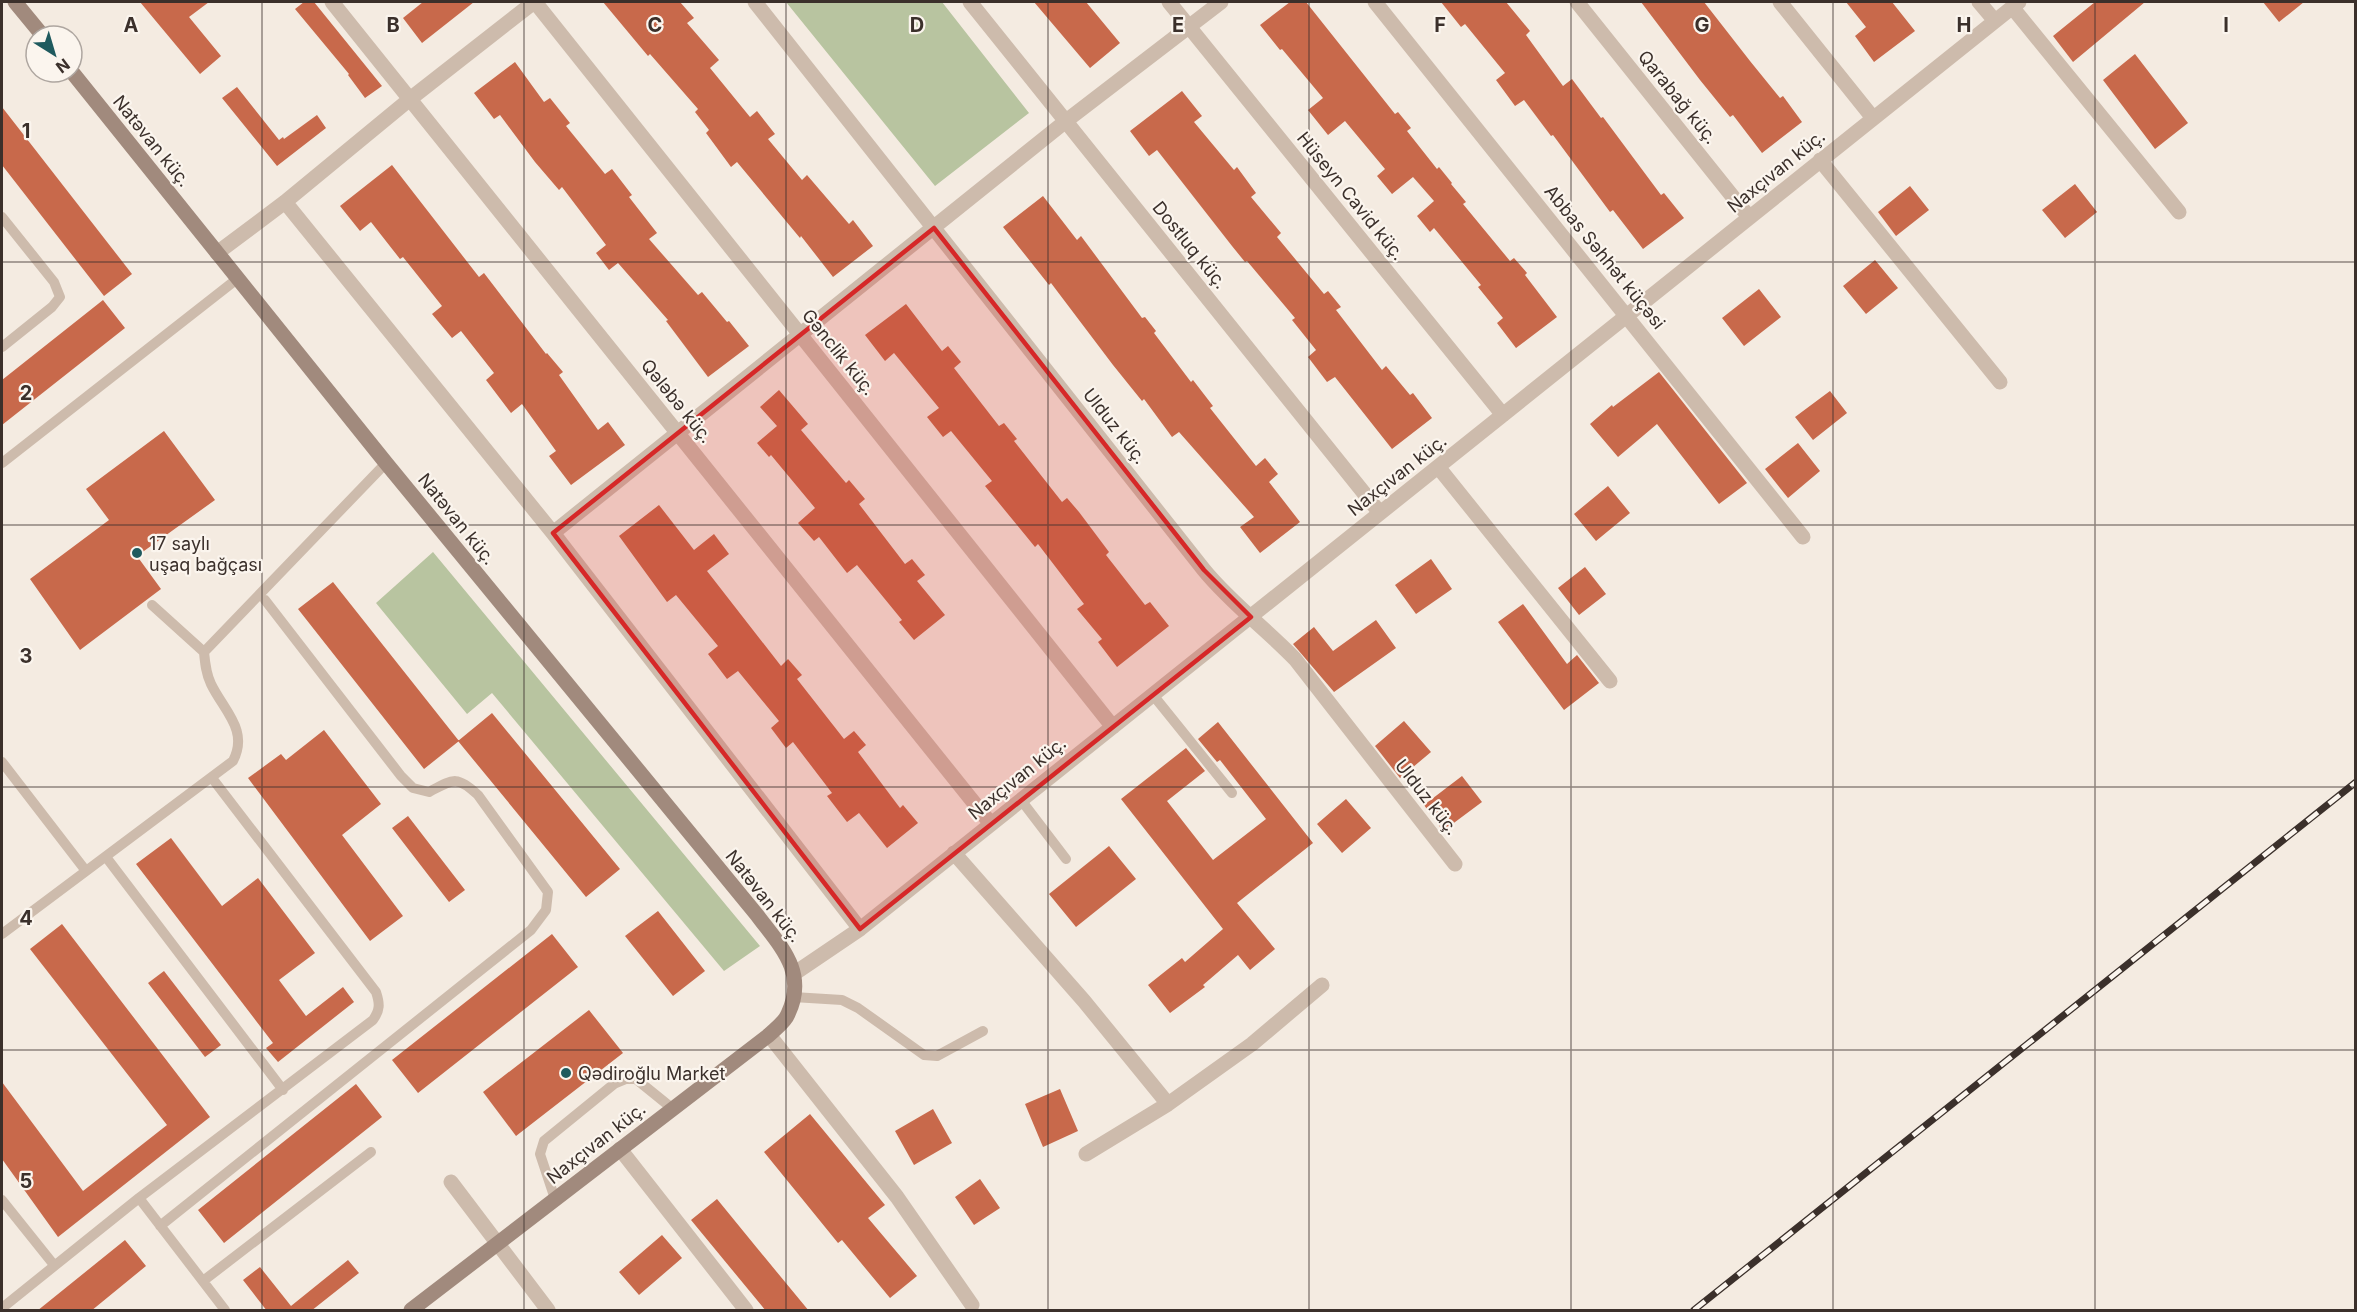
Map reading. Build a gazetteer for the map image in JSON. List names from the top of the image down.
{
  "streets": {
    "street": [
      "Qarabağ küç.",
      "Natəvan küç.",
      "Naxçıvan küç.",
      "Hüseyn Cavid küç.",
      "Dostluq küç.",
      "Abbas Səhhət küçəsi",
      "Gənclik küç.",
      "Qələbə küç.",
      "Ulduz küç."
    ]
  },
  "crossings": [
    ["Qarabağ küç.", "Naxçıvan küç."],
    ["Natəvan küç.", "Naxçıvan küç."],
    ["Naxçıvan küç.", "Hüseyn Cavid küç."],
    ["Naxçıvan küç.", "Dostluq küç."],
    ["Naxçıvan küç.", "Abbas Səhhət küçəsi"],
    ["Naxçıvan küç.", "Gənclik küç."],
    ["Naxçıvan küç.", "Qələbə küç."],
    ["Naxçıvan küç.", "Ulduz küç."]
  ],
  "places": ["17 saylı uşaq bağçası", "Qədiroğlu Market"],
  "north": "bottom right",
  "grid": {
    "columns": [
      "A",
      "B",
      "C",
      "D",
      "E",
      "F",
      "G",
      "H",
      "I"
    ],
    "rows": [
      "1",
      "2",
      "3",
      "4",
      "5"
    ]
  }
}
